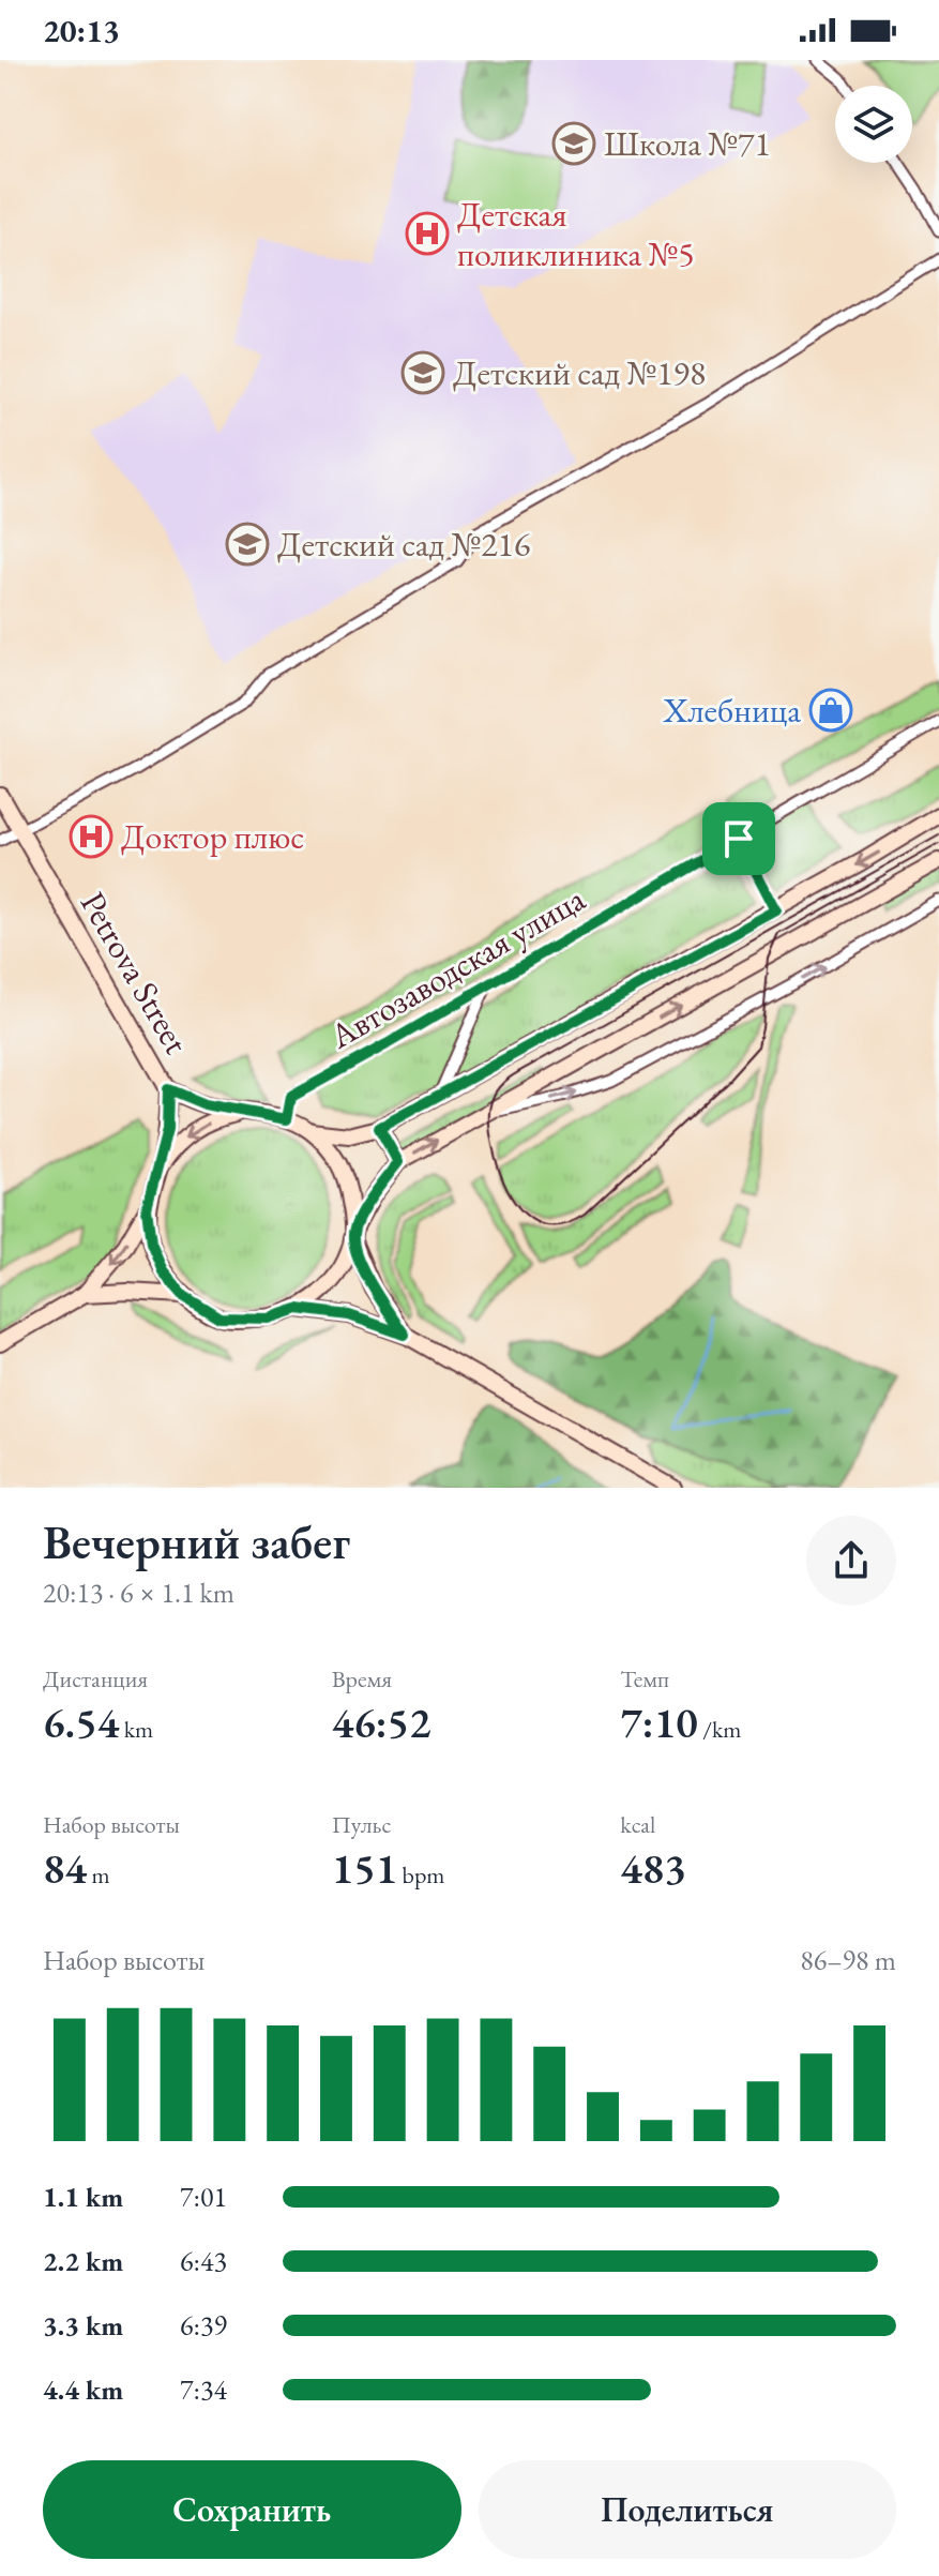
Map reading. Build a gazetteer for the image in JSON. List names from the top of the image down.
{
  "streets": {
    "main road": ["Petrova Street"],
    "street": ["Автозаводская улица"]
  },
  "places": {
    "school or university": ["Школа №71", "Детский сад №198", "Детский сад №216"],
    "hospital": ["Детская поликлиника №5", "Доктор плюс"],
    "shop": ["Хлебница"]
  },
  "page": {
    "status": "20:13",
    "heading": ["Вечерний забег", "20:13 · 6 × 1.1 km"],
    "stats": [
      ["Дистанция", "6.54 km"],
      ["Время", "46:52"],
      ["Темп", "7:10 /km"],
      ["Набор высоты", "84 m"],
      ["Пульс", "151 bpm"],
      ["kcal", "483"]
    ],
    "chart": ["Набор высоты", "86–98 m"],
    "list": [
      {
        "name": "1.1 km",
        "note": "7:01"
      },
      {
        "name": "2.2 km",
        "note": "6:43"
      },
      {
        "name": "3.3 km",
        "note": "6:39"
      },
      {
        "name": "4.4 km",
        "note": "7:34"
      }
    ],
    "buttons": ["Сохранить", "Поделиться"]
  }
}
